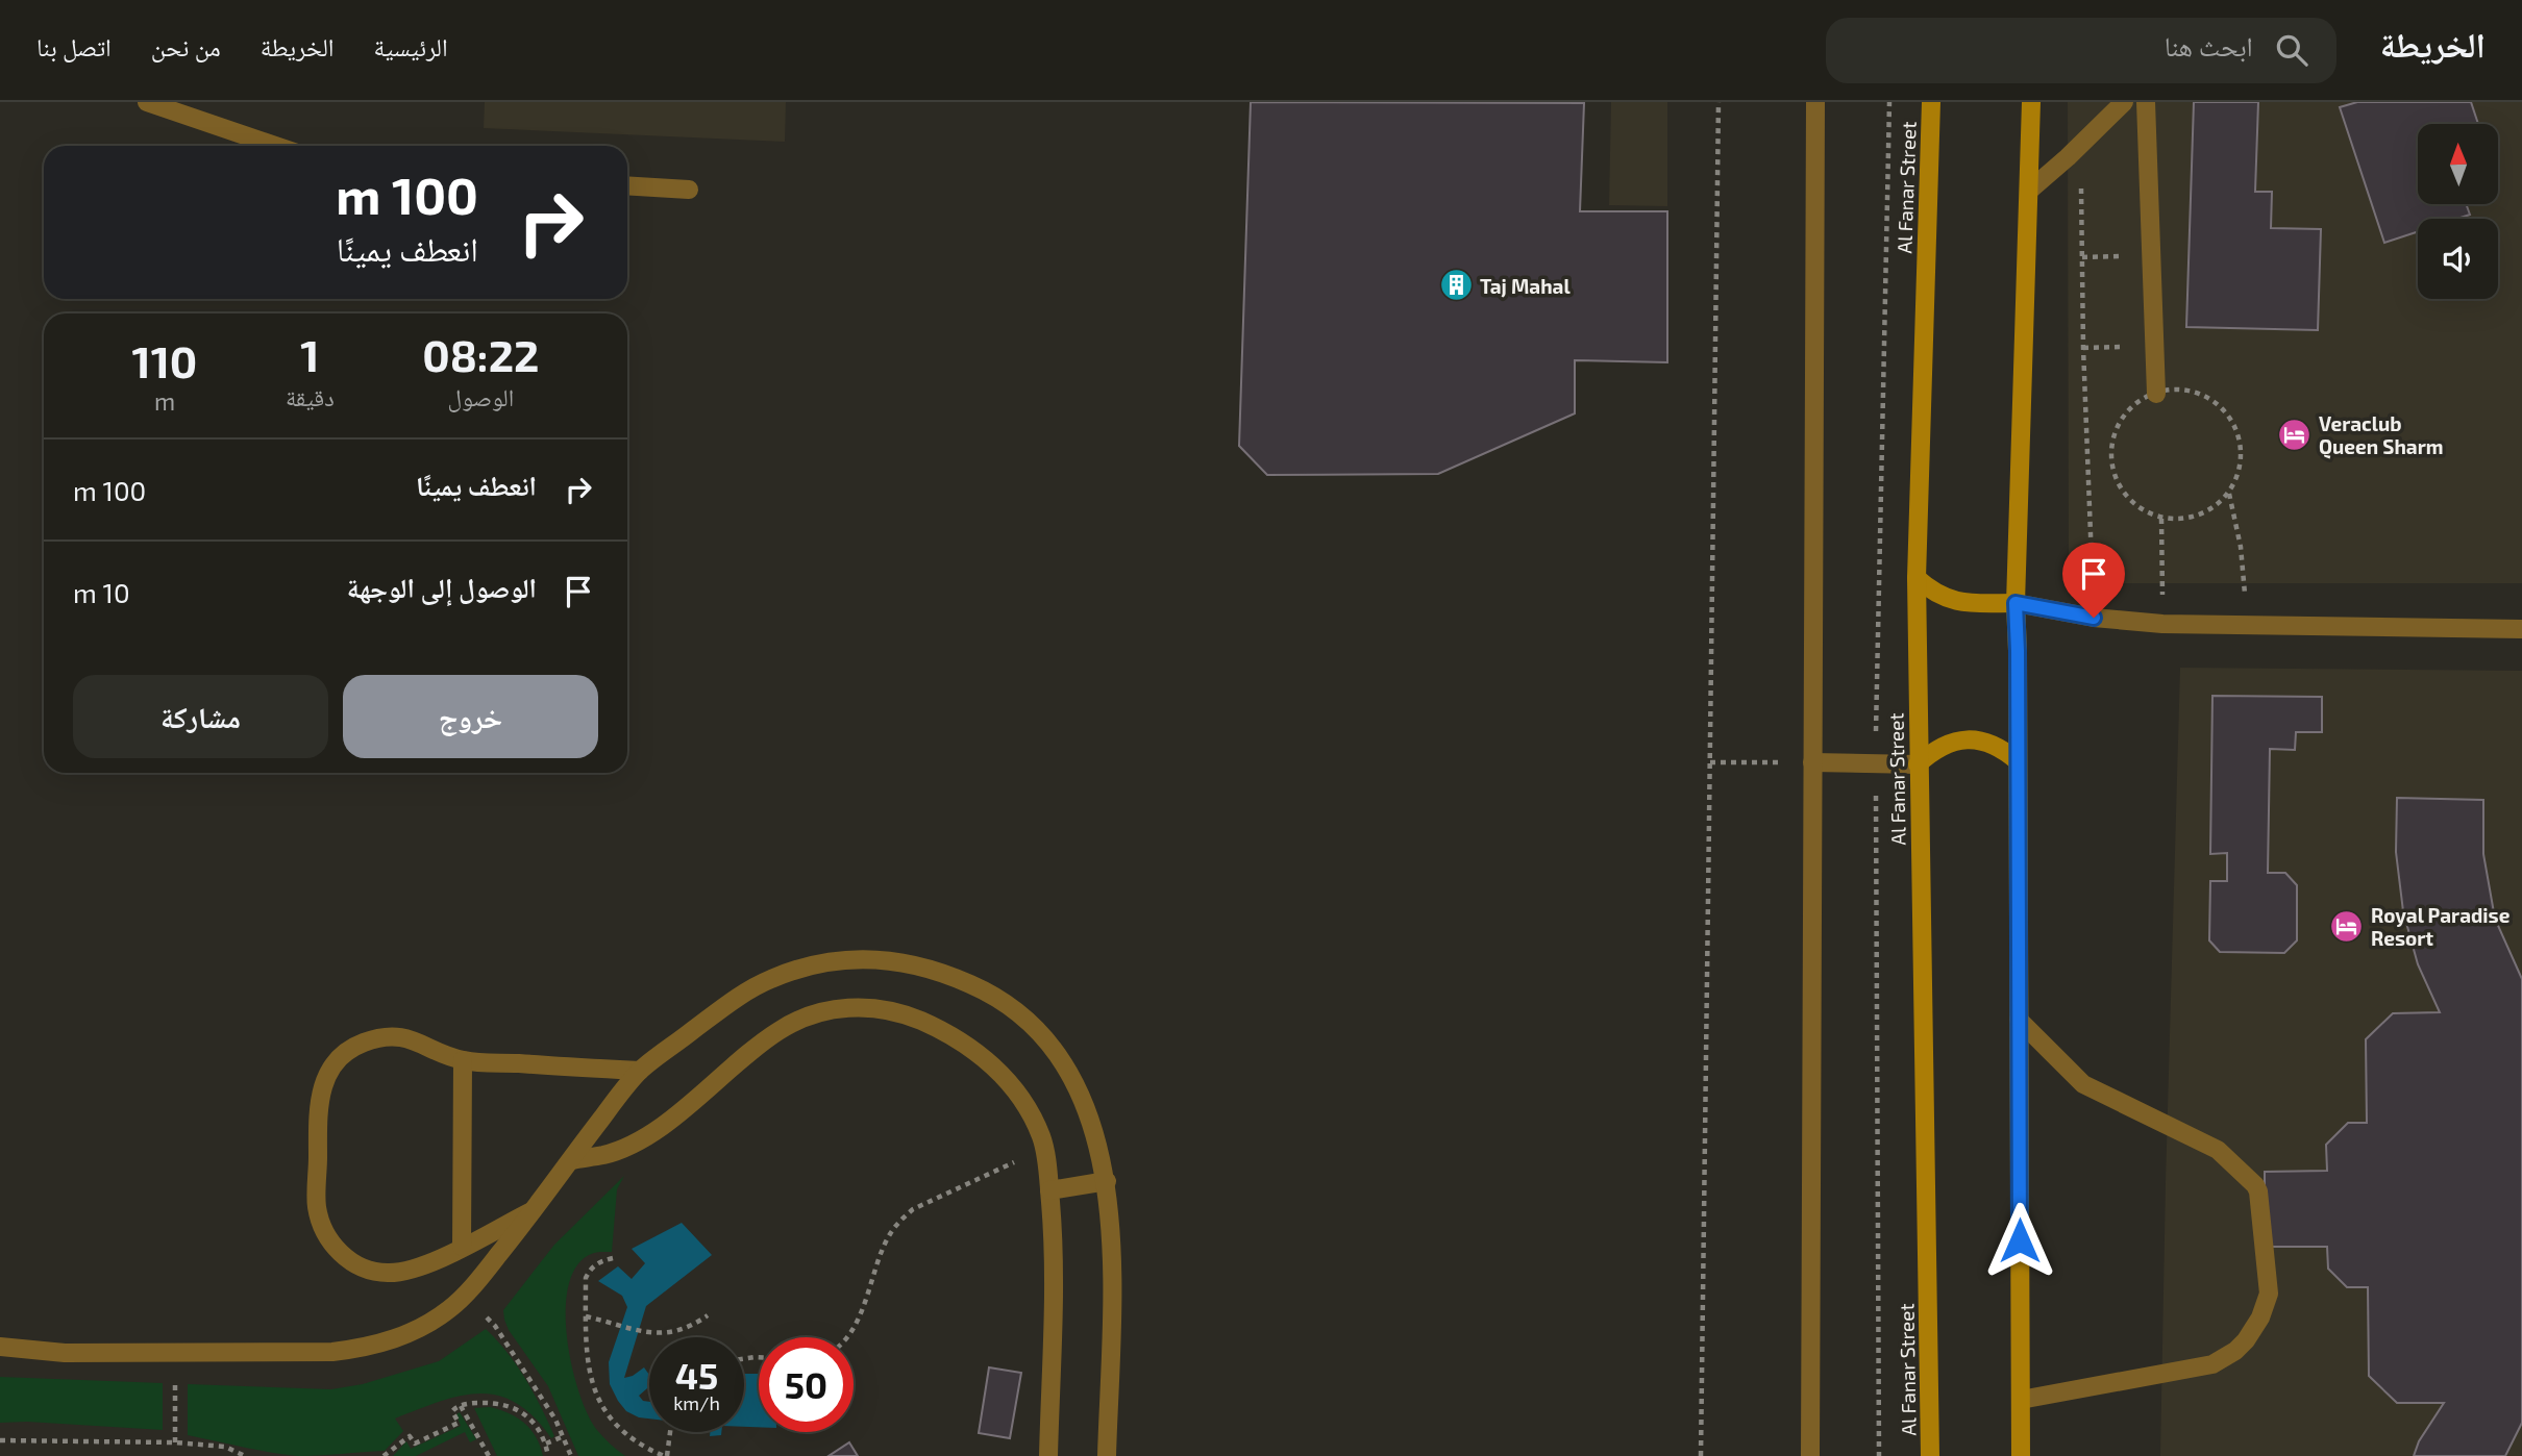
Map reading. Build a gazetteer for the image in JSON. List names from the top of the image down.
{
  "streets": {
    "main road": ["Al Fanar Street"]
  },
  "places": {
    "building": ["Taj Mahal"],
    "hotel": ["Veraclub Queen Sharm", "Royal Paradise Resort"]
  },
  "north": "top",
  "page": {
    "header": "الخريطة",
    "search": "ابحث هنا",
    "nav": [
      "الرئيسية",
      "الخريطة",
      "من نحن",
      "اتصل بنا"
    ],
    "turn": ["100 m", "انعطف يمينًا"],
    "eta": [
      "08:22",
      "الوصول",
      "1",
      "دقيقة",
      "110",
      "m"
    ],
    "list": [
      {
        "name": "انعطف يمينًا",
        "value": "100 m"
      },
      {
        "name": "الوصول إلى الوجهة",
        "value": "10 m"
      }
    ],
    "buttons": ["خروج", "مشاركة"],
    "speed": "45 km/h",
    "limit": "50"
  }
}
